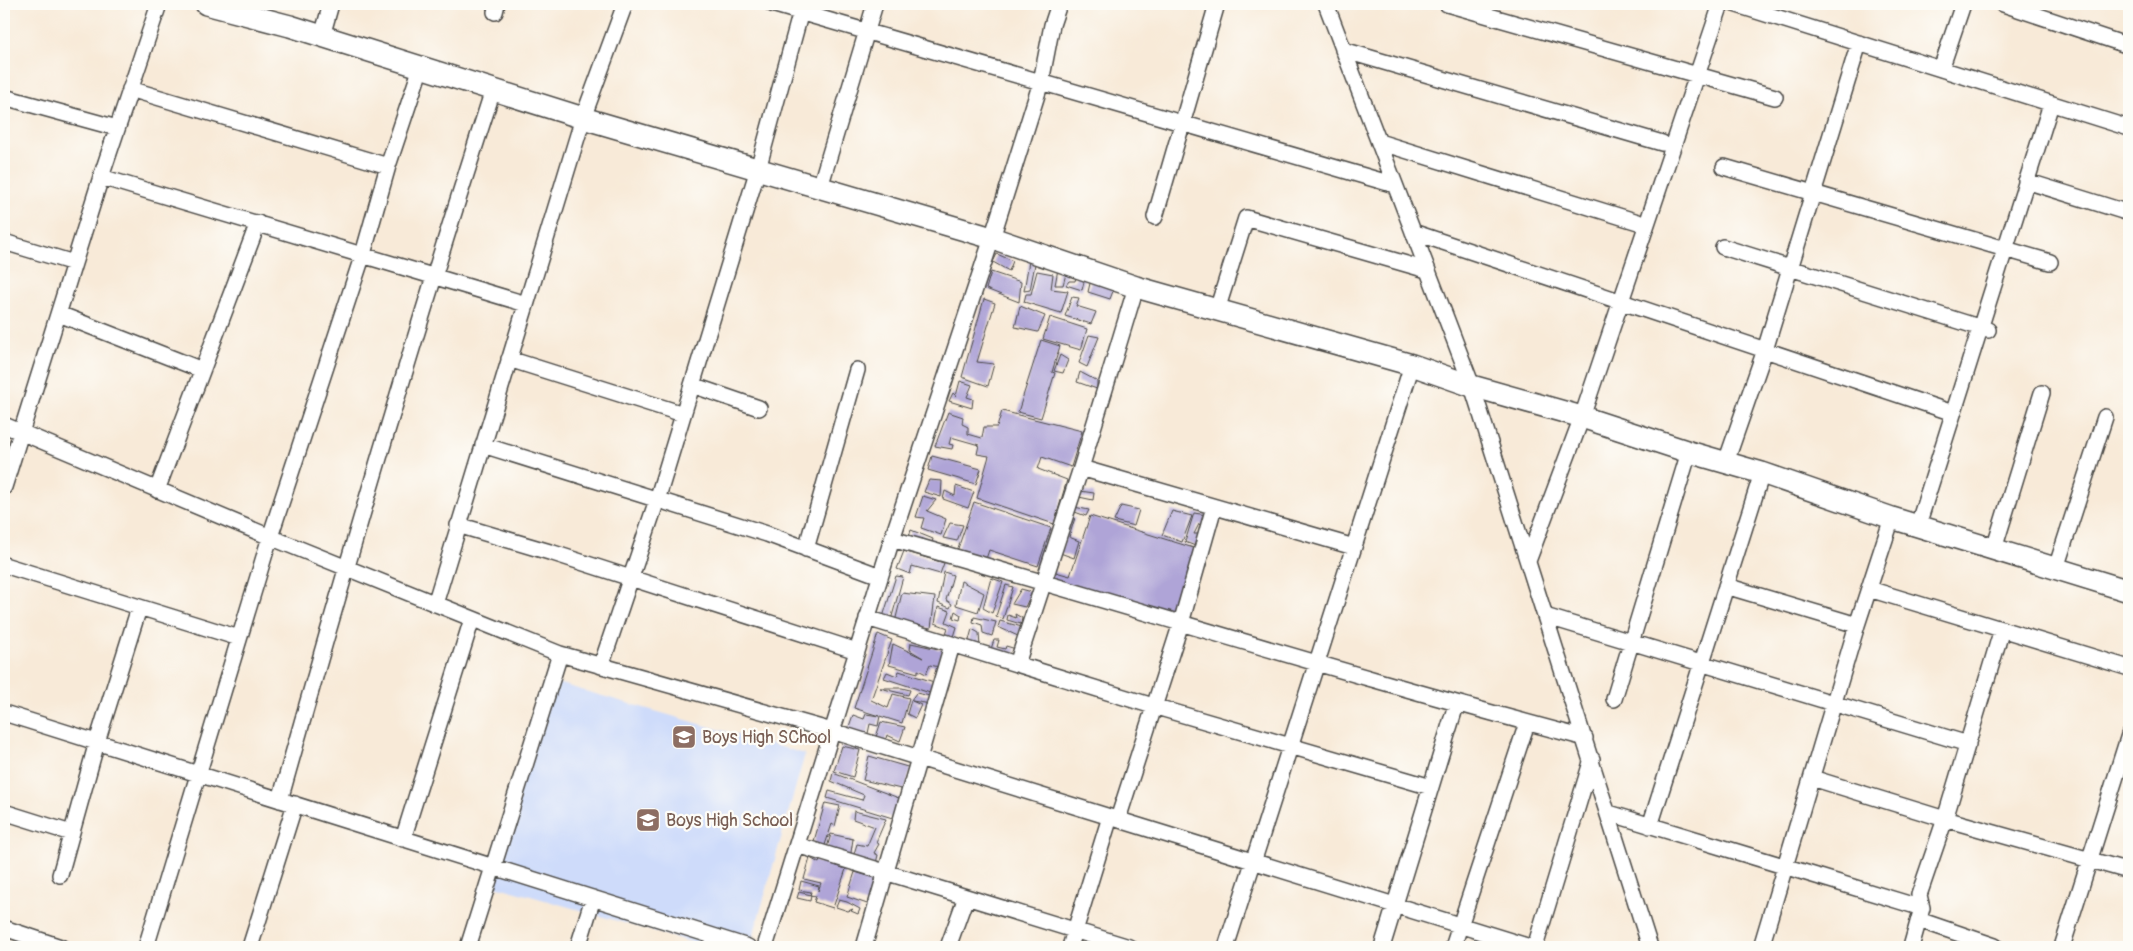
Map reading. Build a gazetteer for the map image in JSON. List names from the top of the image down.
{
  "places": {
    "school or university": ["Boys High SChool", "Boys High School"]
  }
}
